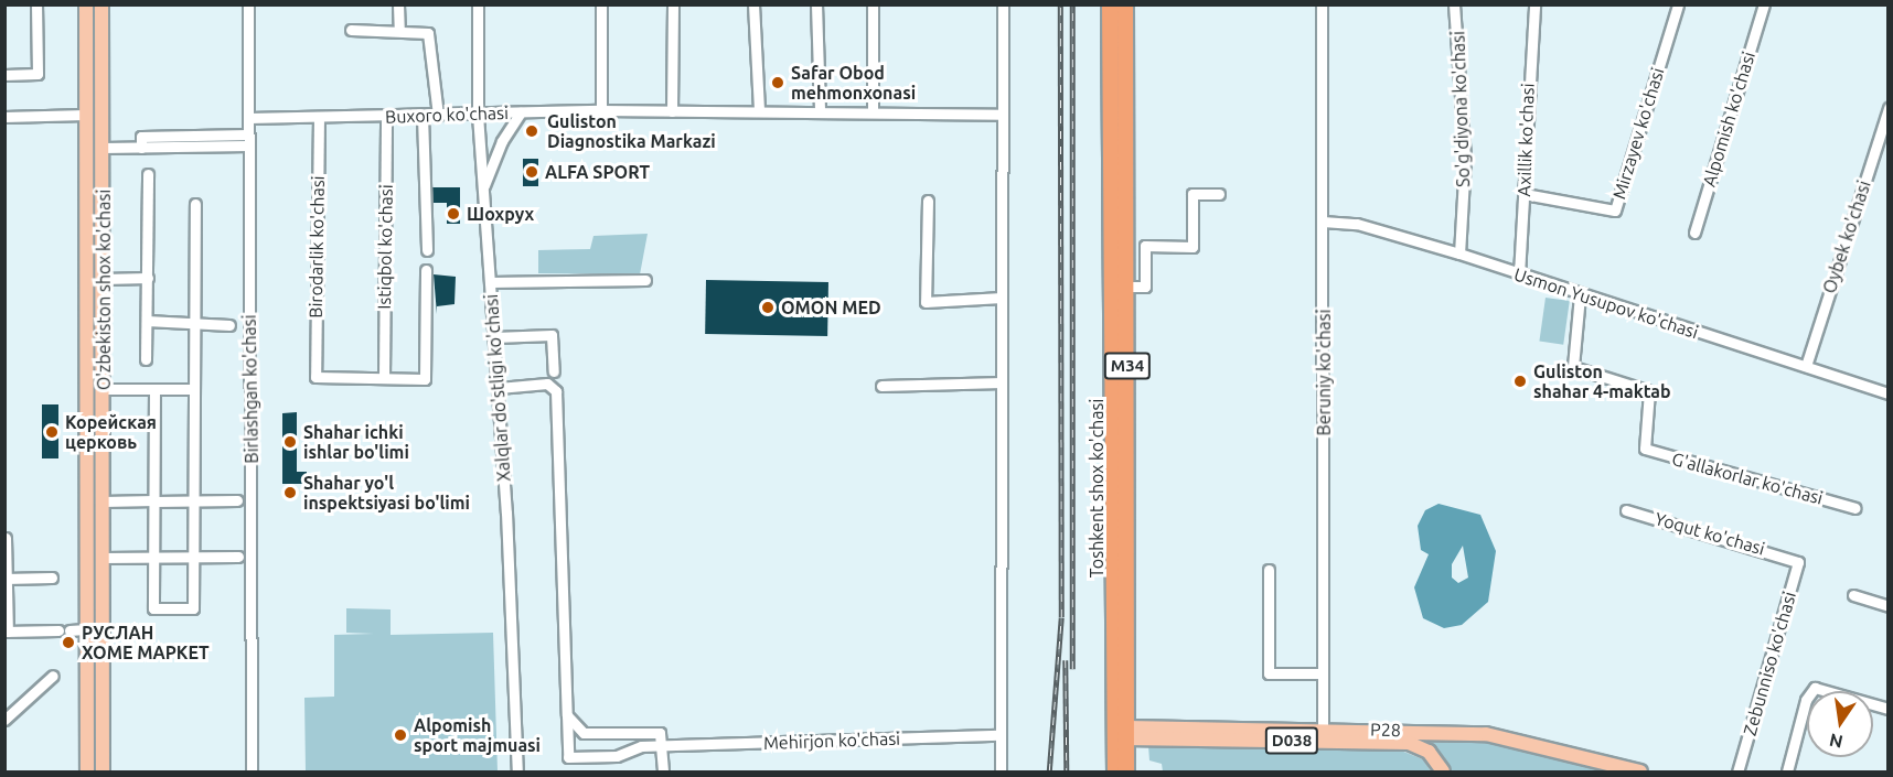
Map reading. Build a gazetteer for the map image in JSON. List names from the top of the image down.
{
  "streets": {
    "highway": ["M34", "Toshkent shox ko'chasi"],
    "main road": ["O'zbekiston shox ko'chasi", "Р28", "D038"],
    "street": [
      "So'g'diyona ko'chasi",
      "Buxoro ko'chasi",
      "Alpomish ko'chasi",
      "Mirzayev ko'chasi",
      "Axillik ko'chasi",
      "Oybek ko'chasi",
      "Birodarlik ko'chasi",
      "Istiqbol ko'chasi",
      "Usmon Yusupov ko'chasi",
      "Beruniy ko'chasi",
      "Xalqlar do'stligi ko'chasi",
      "Birlashgan ko'chasi",
      "G'allakorlar ko'chasi",
      "Yoqut ko'chasi",
      "Zebunniso ko'chasi",
      "Mehirjon ko'chasi"
    ]
  },
  "crossings": [
    ["So'g'diyona ko'chasi", "Usmon Yusupov ko'chasi"],
    ["Buxoro ko'chasi", "Birodarlik ko'chasi"],
    ["Buxoro ko'chasi", "Istiqbol ko'chasi"],
    ["Buxoro ko'chasi", "Xalqlar do'stligi ko'chasi"],
    ["Buxoro ko'chasi", "Birlashgan ko'chasi"],
    ["Mirzayev ko'chasi", "Axillik ko'chasi"],
    ["Axillik ko'chasi", "Usmon Yusupov ko'chasi"],
    ["Oybek ko'chasi", "Usmon Yusupov ko'chasi"],
    ["Birodarlik ko'chasi", "Istiqbol ko'chasi"],
    ["Usmon Yusupov ko'chasi", "Beruniy ko'chasi"],
    ["Usmon Yusupov ko'chasi", "G'allakorlar ko'chasi"],
    ["Beruniy ko'chasi", "Р28"],
    ["Beruniy ko'chasi", "D038"],
    ["Toshkent shox ko'chasi", "Р28"],
    ["Yoqut ko'chasi", "Zebunniso ko'chasi"],
    ["Р28", "D038"]
  ],
  "places": [
    "Safar Obod mehmonxonasi",
    "Guliston Diagnostika Markazi",
    "ALFA SPORT",
    "Шохрух",
    "OMON MED",
    "Guliston shahar 4-maktab",
    "Корейская церковь",
    "Shahar ichki ishlar bo'limi",
    "Shahar yo'l inspektsiyasi bo'limi",
    "РУСЛАН ХОМЕ МАРКЕТ",
    "Alpomish sport majmuasi"
  ],
  "north": "bottom"
}
